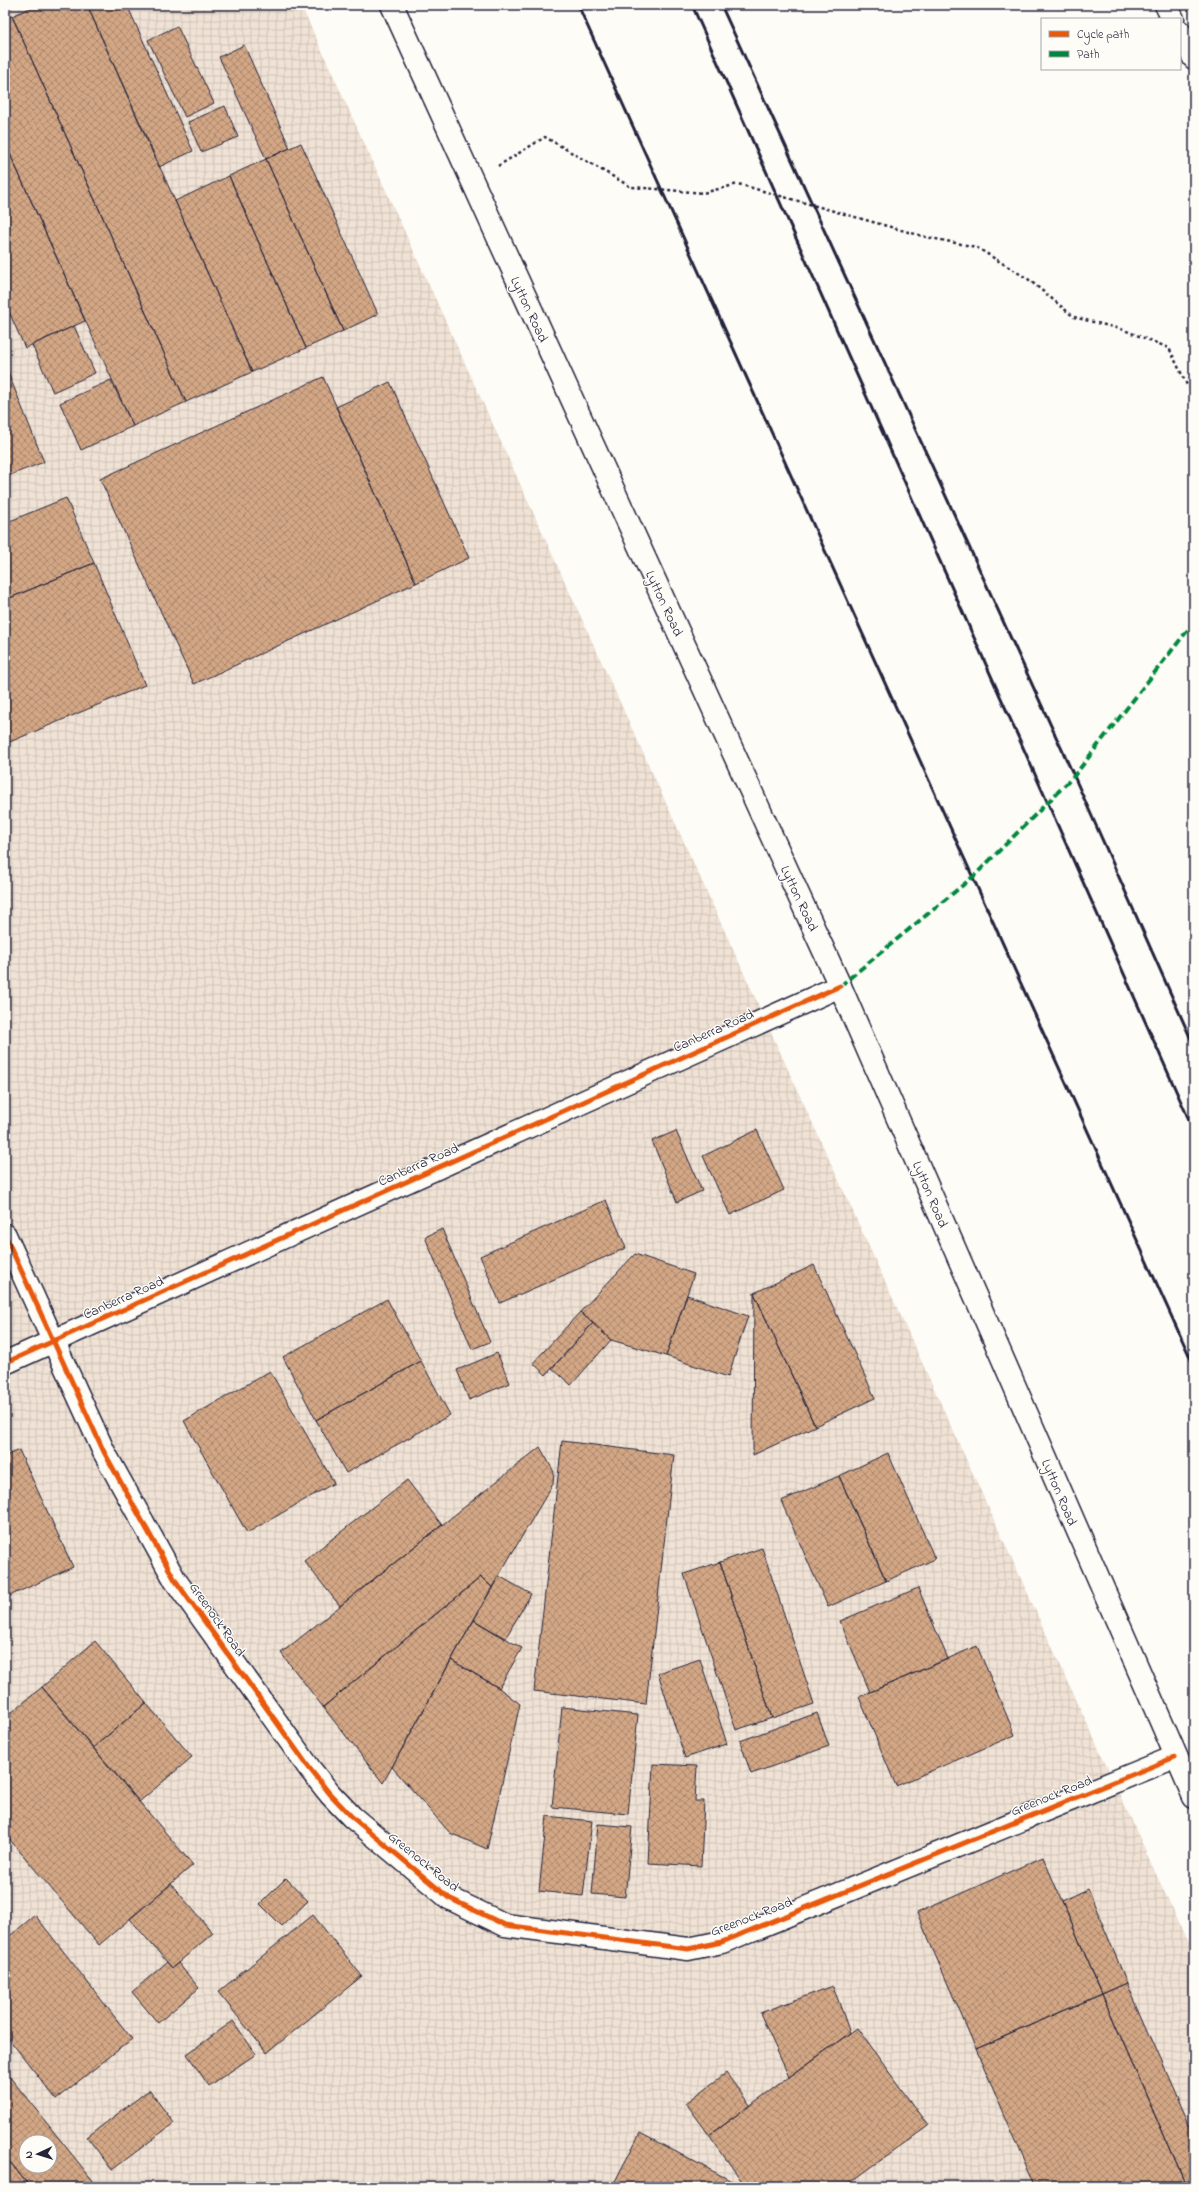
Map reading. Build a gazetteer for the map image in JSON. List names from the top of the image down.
{
  "streets": {
    "street": ["Lytton Road", "Canberra Road", "Greenock Road"]
  },
  "crossings": [
    ["Lytton Road", "Canberra Road"],
    ["Lytton Road", "Greenock Road"],
    ["Canberra Road", "Greenock Road"]
  ],
  "legend": ["Cycle path", "Path"],
  "north": "left"
}
